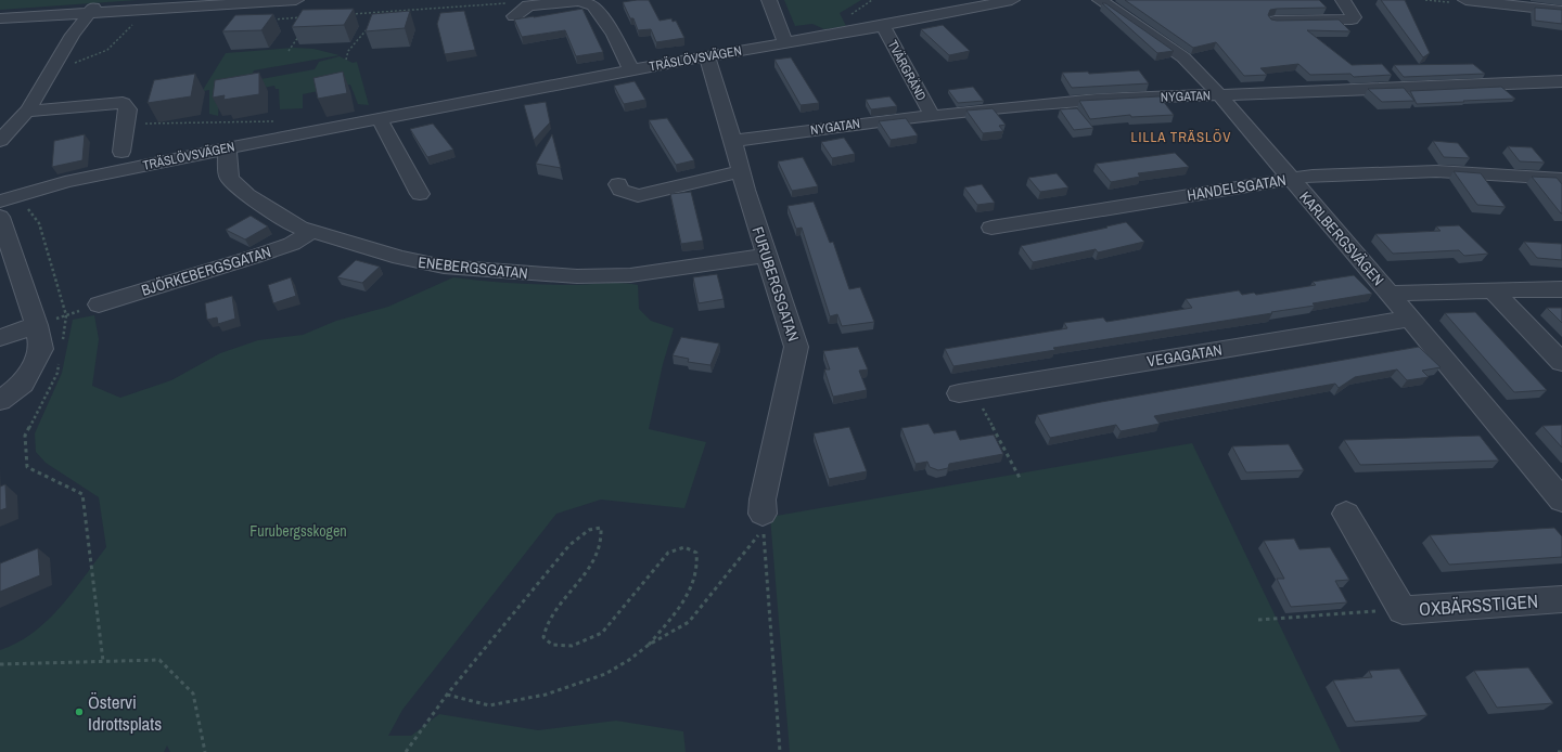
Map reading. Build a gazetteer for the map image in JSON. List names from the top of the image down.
{
  "streets": {
    "street": [
      "TRÄSLÖVSVÄGEN",
      "TVÄRGRÄND",
      "NYGATAN",
      "HANDELSGATAN",
      "KARLBERGSVÄGEN",
      "ENEBERGSGATAN",
      "BJÖRKEBERGSGATAN",
      "FURUBERGSGATAN",
      "VEGAGATAN",
      "OXBÄRSSTIGEN"
    ]
  },
  "crossings": [
    ["TRÄSLÖVSVÄGEN", "TVÄRGRÄND"],
    ["TRÄSLÖVSVÄGEN", "ENEBERGSGATAN"],
    ["TRÄSLÖVSVÄGEN", "FURUBERGSGATAN"],
    ["TVÄRGRÄND", "NYGATAN"],
    ["NYGATAN", "KARLBERGSVÄGEN"],
    ["NYGATAN", "FURUBERGSGATAN"],
    ["HANDELSGATAN", "KARLBERGSVÄGEN"],
    ["KARLBERGSVÄGEN", "VEGAGATAN"],
    ["ENEBERGSGATAN", "BJÖRKEBERGSGATAN"],
    ["ENEBERGSGATAN", "FURUBERGSGATAN"]
  ],
  "districts": ["LILLA TRÄSLÖV"],
  "parks": ["Furubergsskogen"],
  "places": ["Östervi Idrottsplats"]
}
